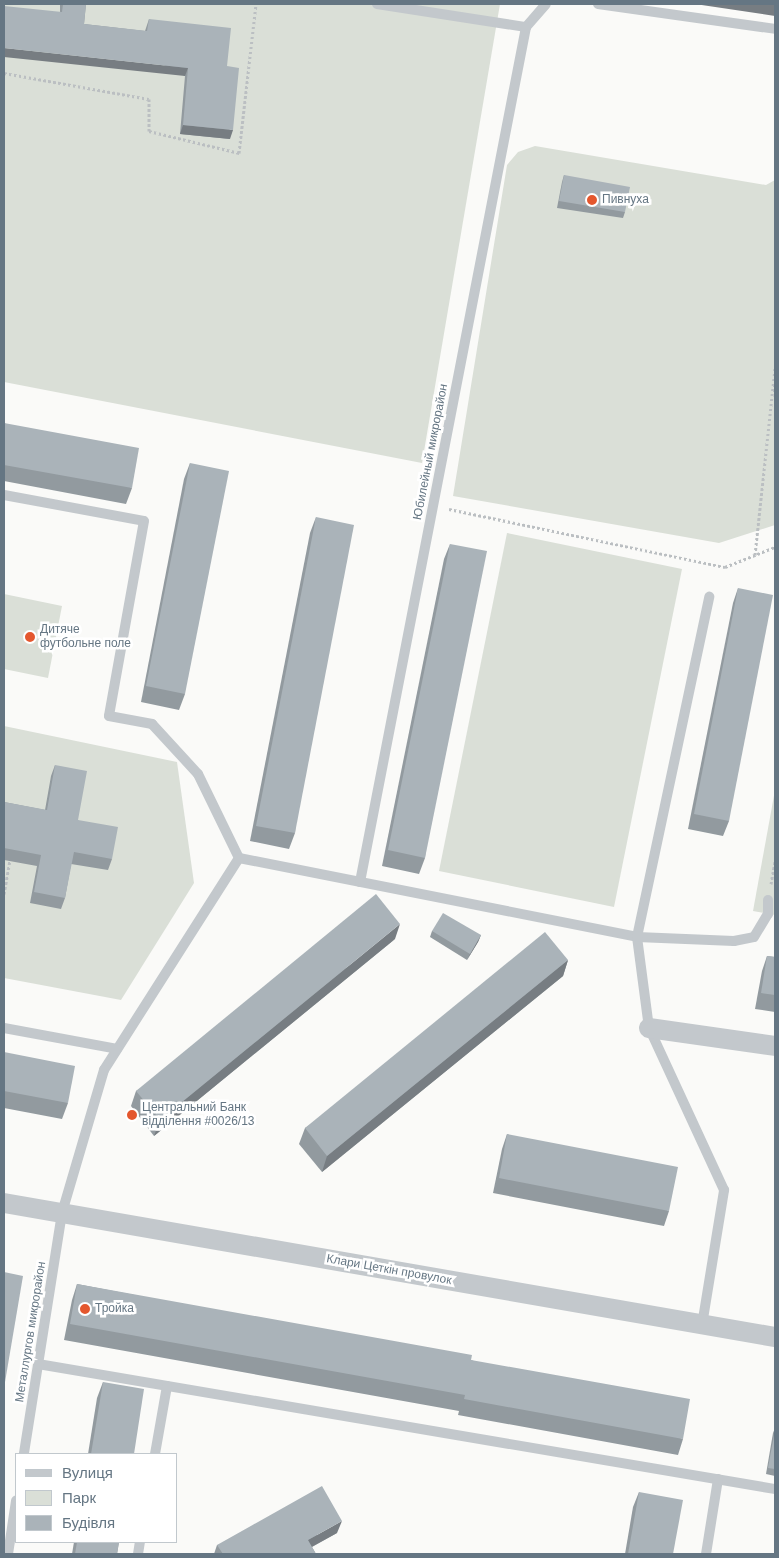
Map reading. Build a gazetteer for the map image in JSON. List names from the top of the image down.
{
  "streets": {
    "street": ["Клари Цеткін провулок"],
    "lane": ["Юбилейный микрорайон", "Металлургов микрорайон"]
  },
  "crossings": [
    ["Клари Цеткін провулок", "Металлургов микрорайон"]
  ],
  "places": [
    "Пивнуха",
    "Дитяче футбольне поле",
    "Центральний Банк відділення #0026/13",
    "Тройка"
  ],
  "legend": ["Вулиця", "Парк", "Будівля"]
}
